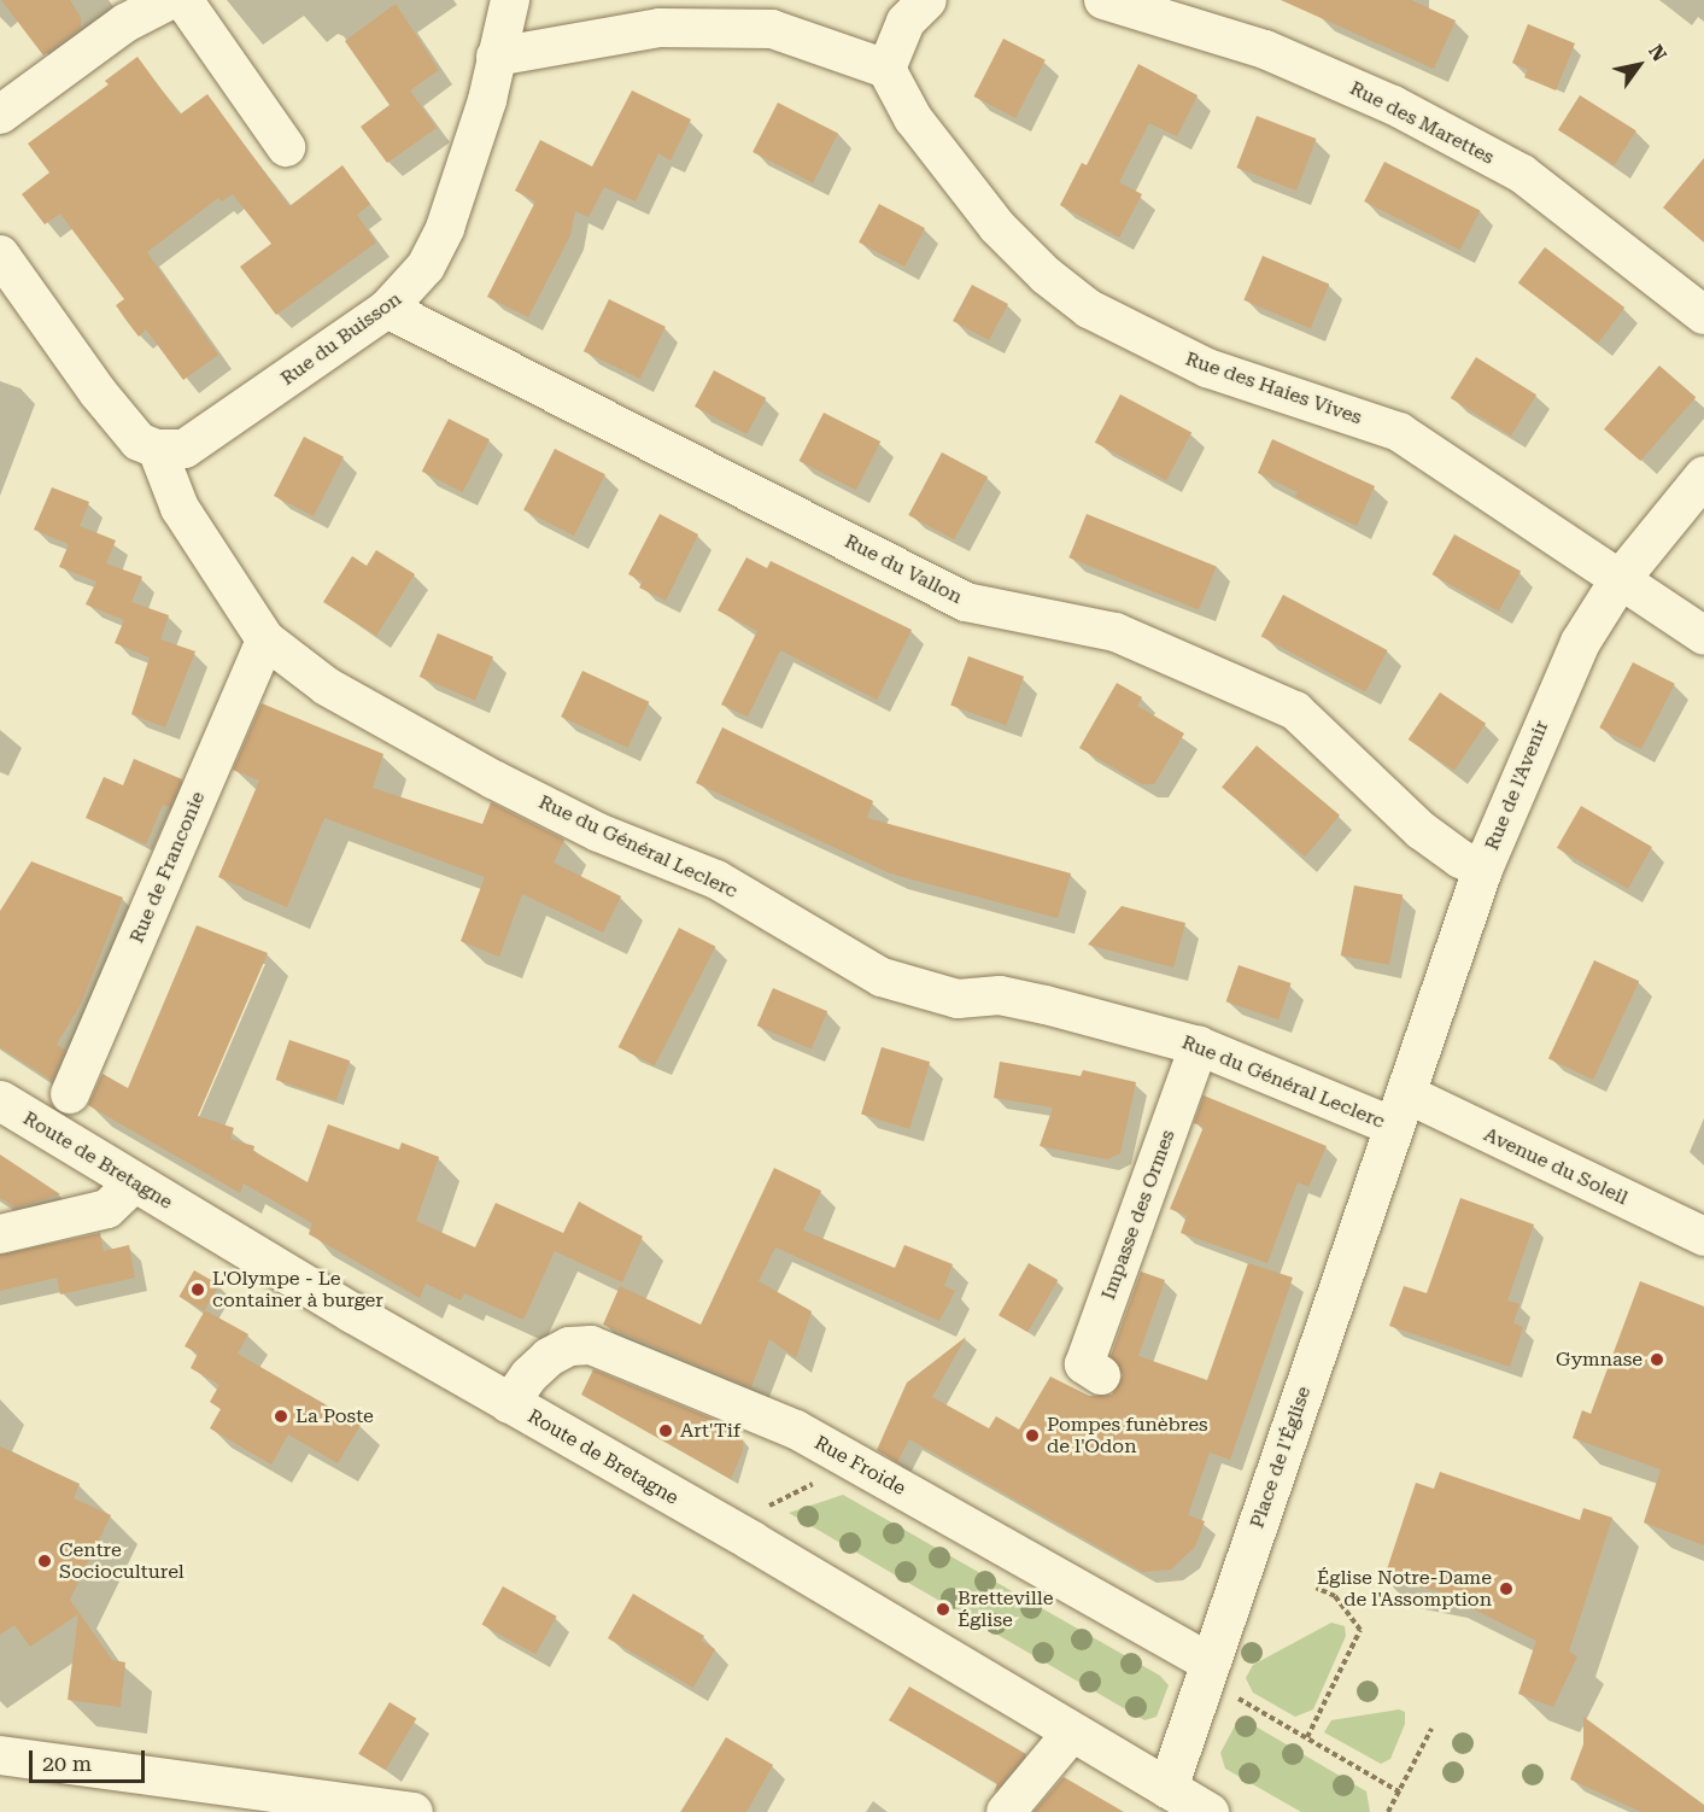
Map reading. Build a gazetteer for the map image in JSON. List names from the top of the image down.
{
  "streets": {
    "main road": ["Rue de l'Avenir", "Route de Bretagne", "Place de l'Église"],
    "street": [
      "Rue des Marettes",
      "Rue du Buisson",
      "Rue des Haies Vives",
      "Rue du Vallon",
      "Rue du Général Leclerc",
      "Rue de Franconie",
      "Avenue du Soleil",
      "Impasse des Ormes",
      "Rue Froide"
    ]
  },
  "crossings": [
    ["Rue du Buisson", "Rue du Vallon"],
    ["Rue du Buisson", "Rue du Général Leclerc"],
    ["Rue des Haies Vives", "Rue de l'Avenir"],
    ["Rue du Vallon", "Rue de l'Avenir"],
    ["Rue de l'Avenir", "Rue du Général Leclerc"],
    ["Rue de l'Avenir", "Avenue du Soleil"],
    ["Rue de l'Avenir", "Place de l'Église"],
    ["Rue du Général Leclerc", "Rue de Franconie"],
    ["Rue du Général Leclerc", "Avenue du Soleil"],
    ["Rue du Général Leclerc", "Impasse des Ormes"],
    ["Rue du Général Leclerc", "Place de l'Église"],
    ["Route de Bretagne", "Place de l'Église"],
    ["Route de Bretagne", "Rue Froide"],
    ["Avenue du Soleil", "Place de l'Église"],
    ["Place de l'Église", "Rue Froide"]
  ],
  "places": [
    "L'Olympe - Le container à burger",
    "Gymnase",
    "La Poste",
    "Art'Tif",
    "Pompes funèbres de l'Odon",
    "Centre Socioculturel",
    "Église Notre-Dame de l'Assomption",
    "Bretteville Église"
  ],
  "scale_bar": "20 m",
  "north": "top right"
}
